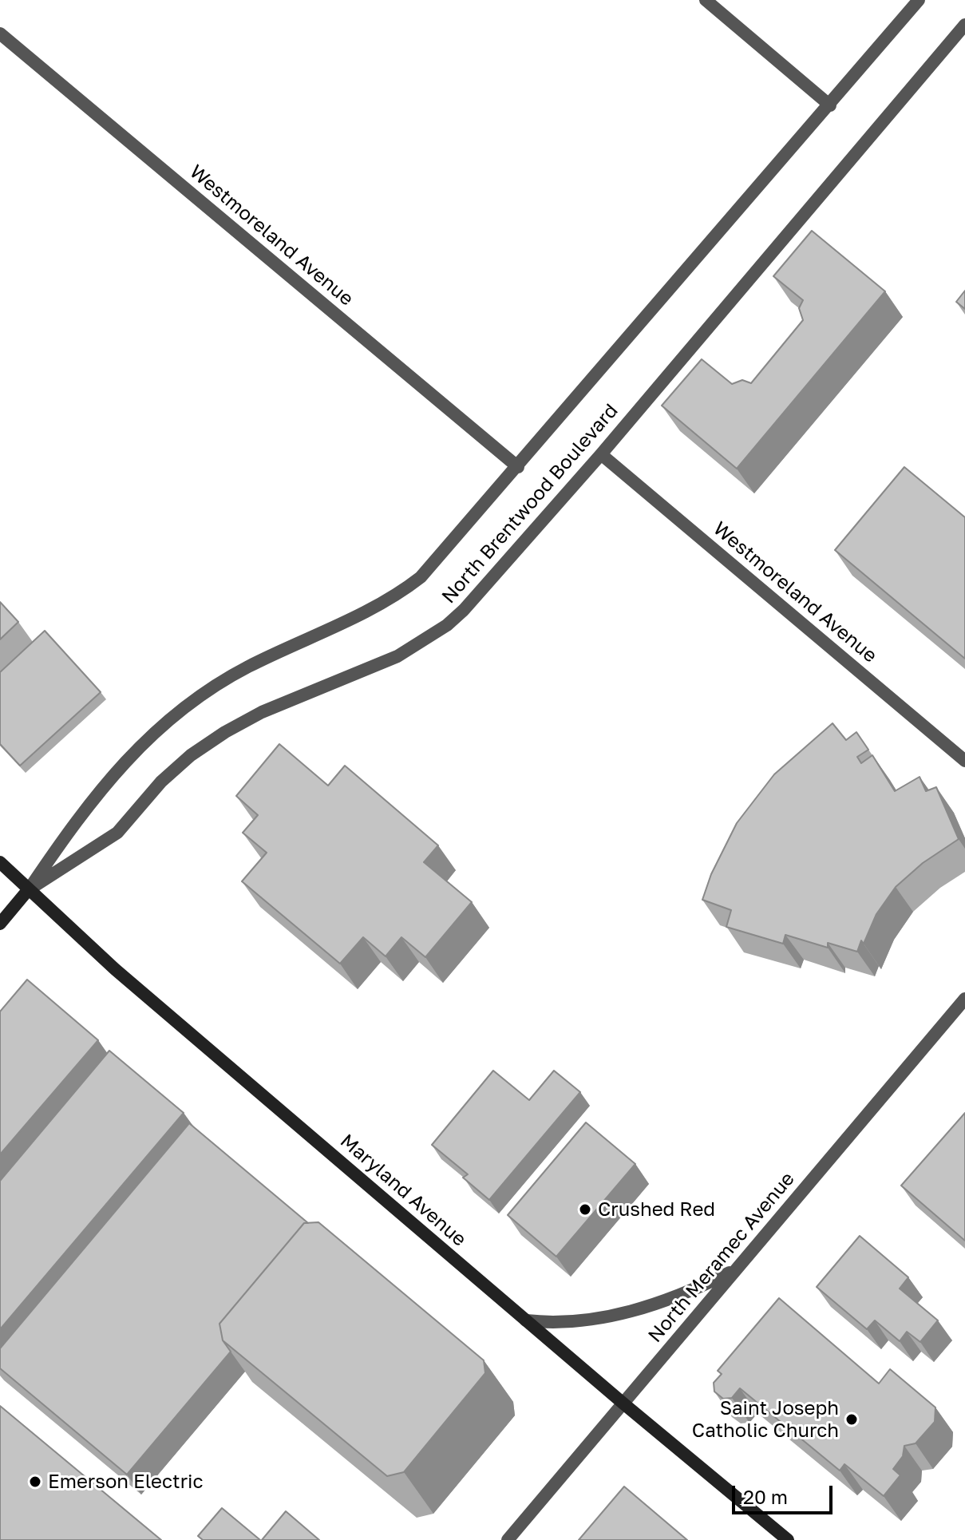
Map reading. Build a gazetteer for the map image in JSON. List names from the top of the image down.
{
  "streets": {
    "main road": ["North Brentwood Boulevard", "Maryland Avenue"],
    "street": ["Westmoreland Avenue", "North Meramec Avenue"]
  },
  "crossings": [
    ["Westmoreland Avenue", "North Brentwood Boulevard"],
    ["North Brentwood Boulevard", "Maryland Avenue"],
    ["Maryland Avenue", "North Meramec Avenue"]
  ],
  "places": ["Crushed Red", "Saint Joseph Catholic Church", "Emerson Electric"],
  "scale_bar": "20 m"
}
